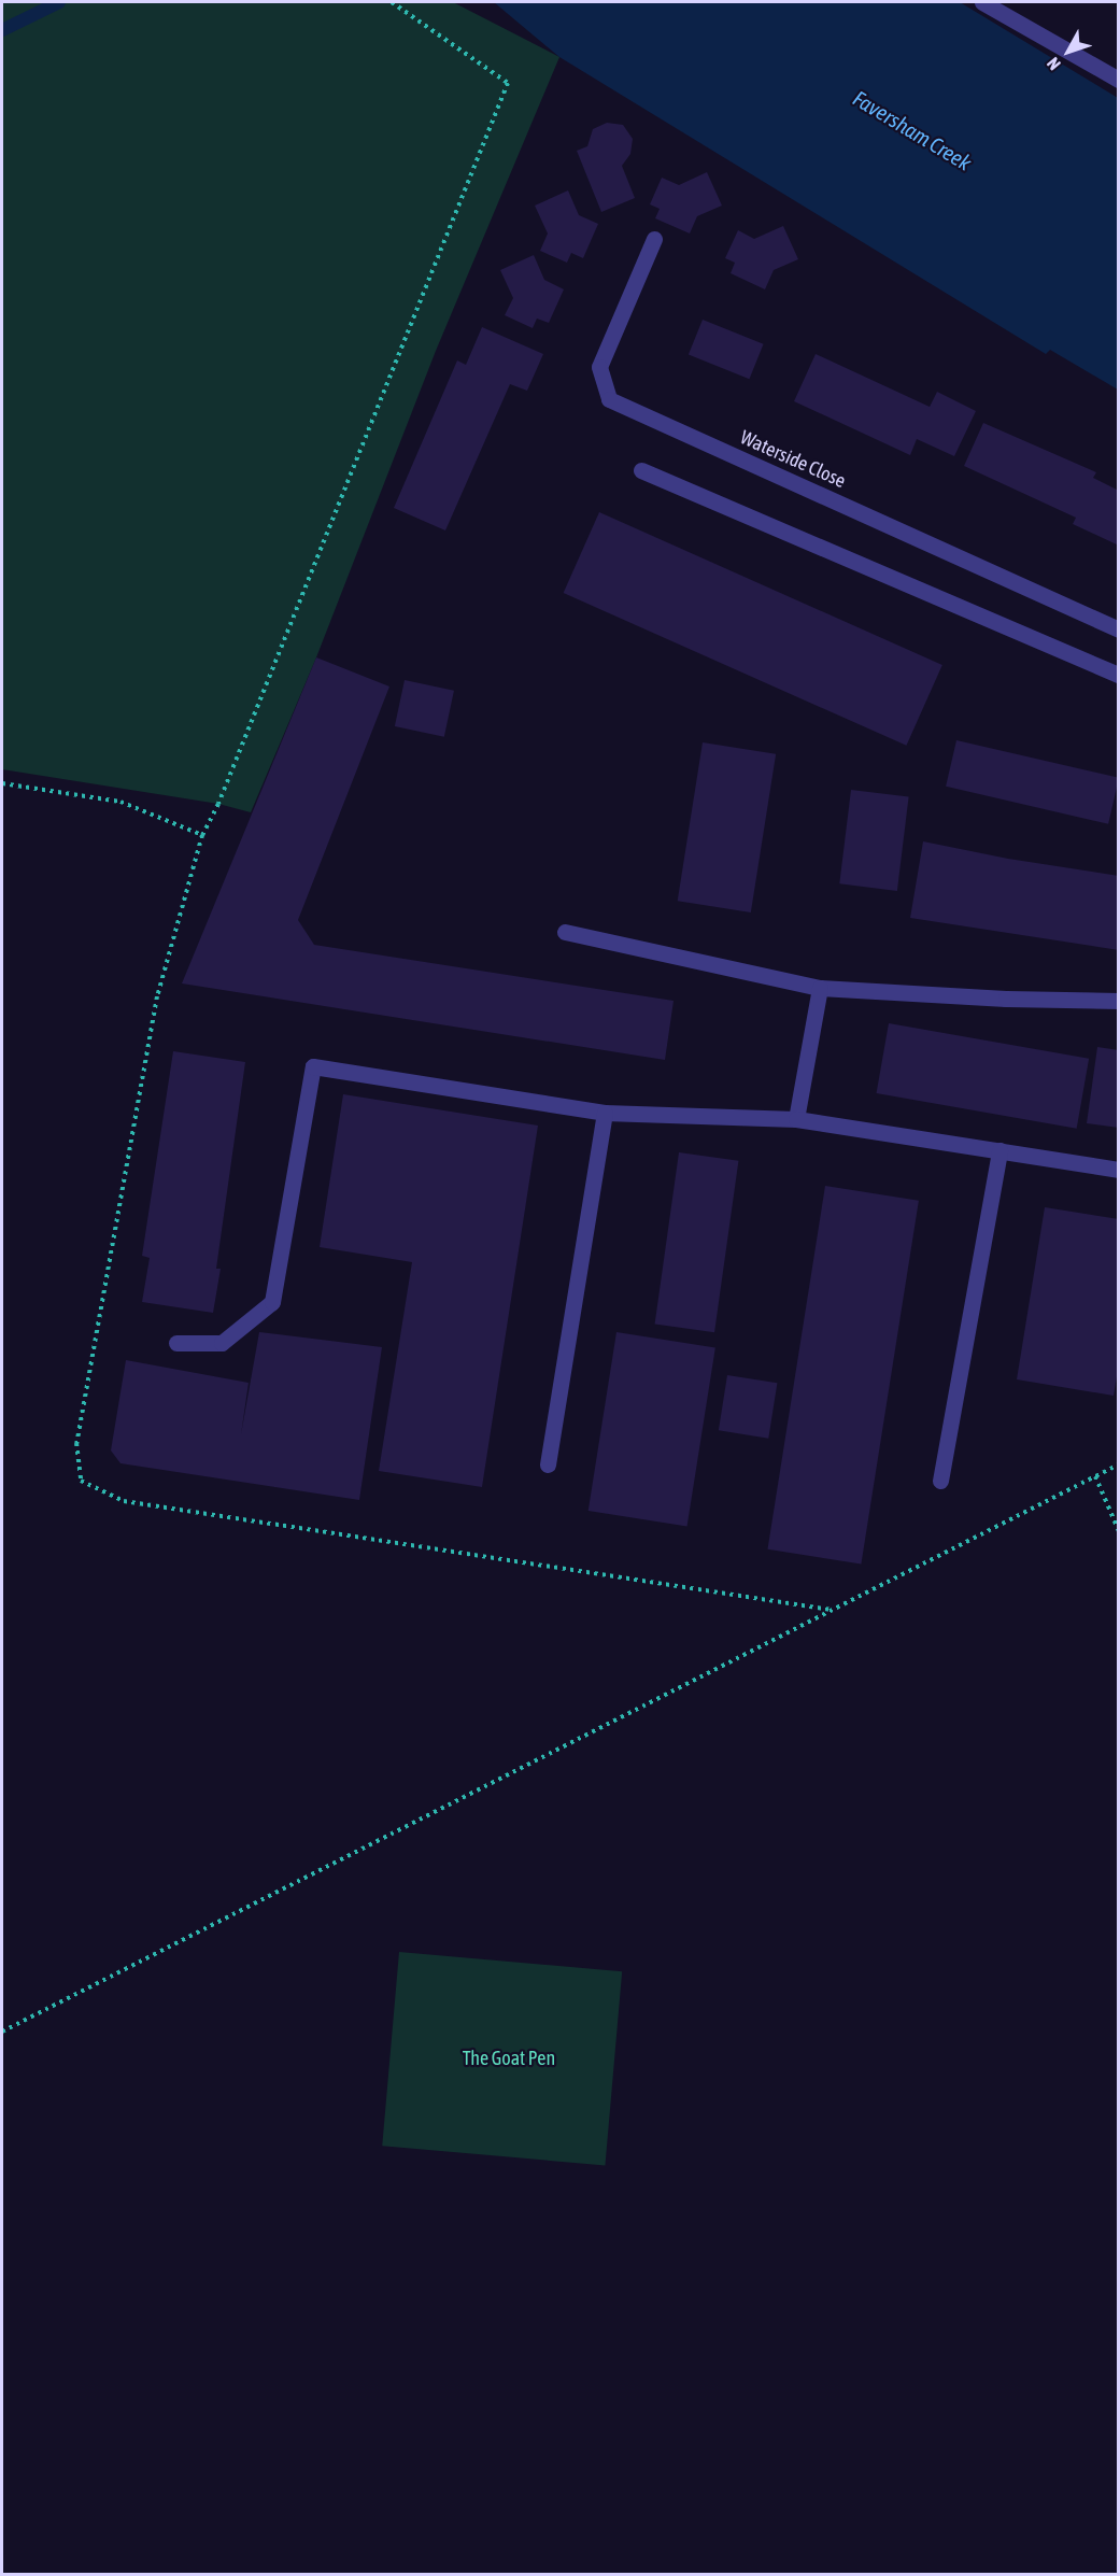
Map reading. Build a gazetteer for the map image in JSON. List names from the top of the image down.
{
  "streets": {
    "street": ["Waterside Close"]
  },
  "water": ["Faversham Creek"],
  "parks": ["The Goat Pen"],
  "north": "bottom left"
}
